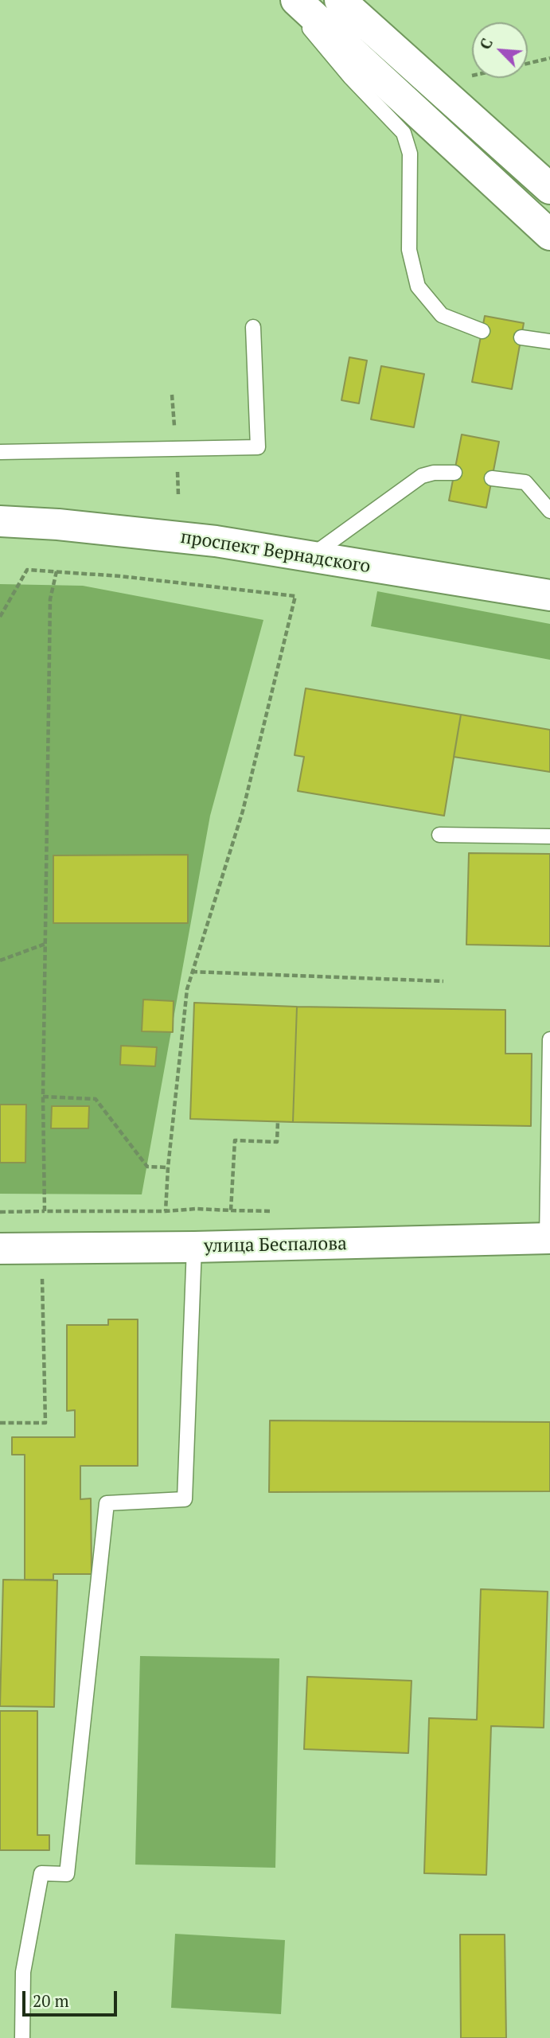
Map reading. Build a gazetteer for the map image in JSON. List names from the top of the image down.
{
  "streets": {
    "main road": ["проспект Вернадского", "улица Беспалова"]
  },
  "scale_bar": "20 m",
  "north": "top left"
}
